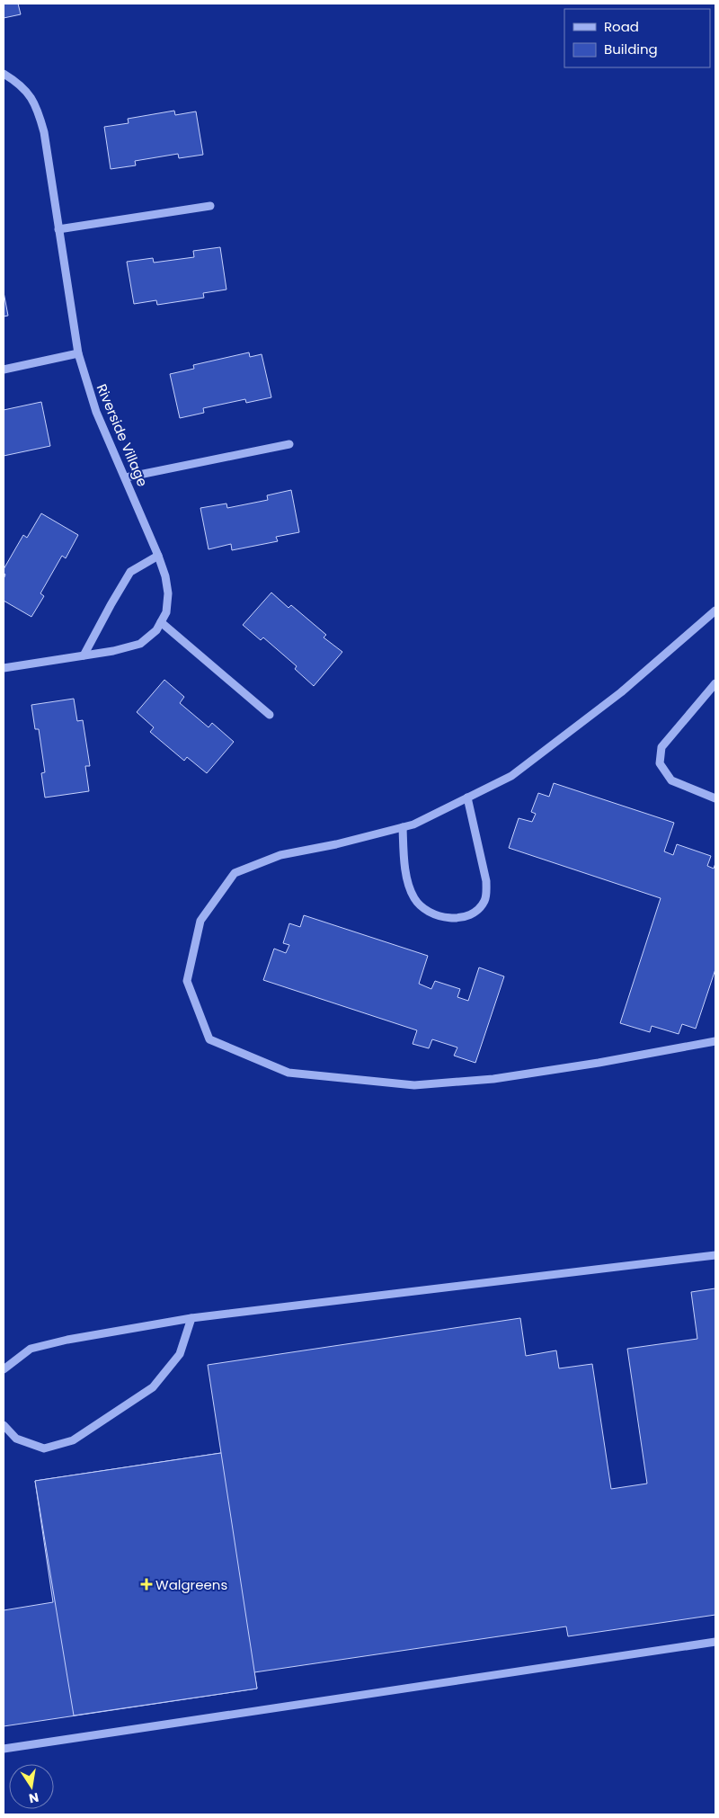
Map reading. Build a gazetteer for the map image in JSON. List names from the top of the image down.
{
  "streets": {
    "street": ["Riverside Village"]
  },
  "places": {
    "health": ["Walgreens"]
  },
  "legend": ["Road", "Building"],
  "north": "bottom"
}
